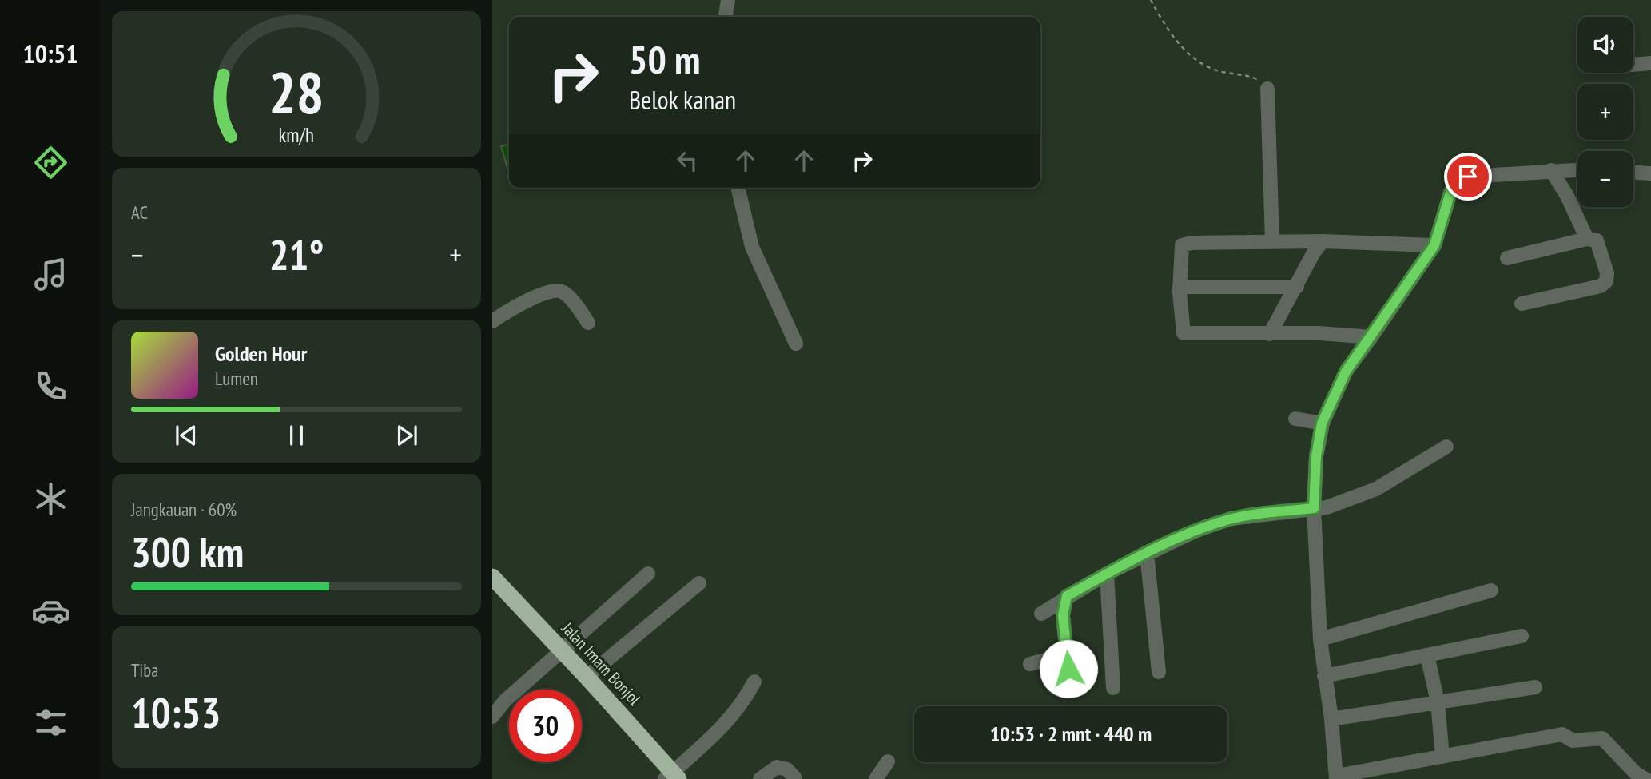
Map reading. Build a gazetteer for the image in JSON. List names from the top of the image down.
{
  "streets": {
    "highway": ["Jalan Imam Bonjol"]
  },
  "page": {
    "tabs": "10:51",
    "map_buttons": ["+", "−"],
    "turn": ["50 m", "Belok kanan"],
    "tile": [
      "AC",
      ["Jangkauan · 60%", "300 km"],
      ["Tiba", "10:53"]
    ],
    "heat": ["−", "21°", "+"],
    "song": ["Golden Hour", "Lumen"],
    "limit": "30",
    "trip": "10:53 · 2 mnt · 440 m",
    "gauge": ["28", "km/h"]
  }
}
